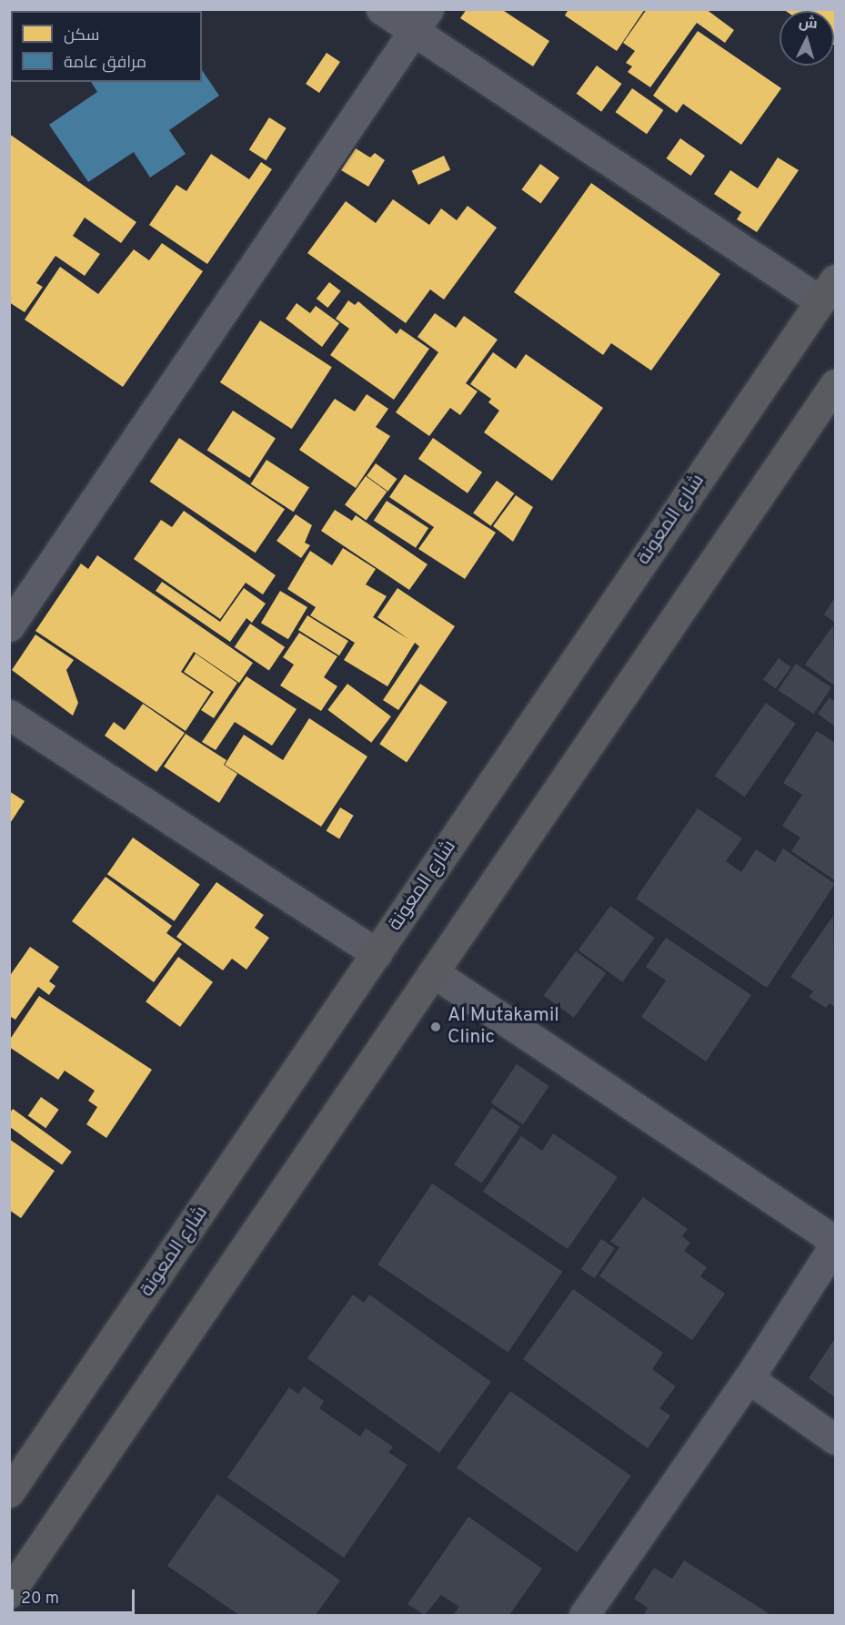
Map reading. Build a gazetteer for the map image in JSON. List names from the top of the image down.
{
  "streets": {
    "highway": ["شارع المعونة"]
  },
  "places": ["Al Mutakamil Clinic"],
  "legend": ["سكن", "مرافق عامة"],
  "scale_bar": "20 m",
  "north": "top"
}
